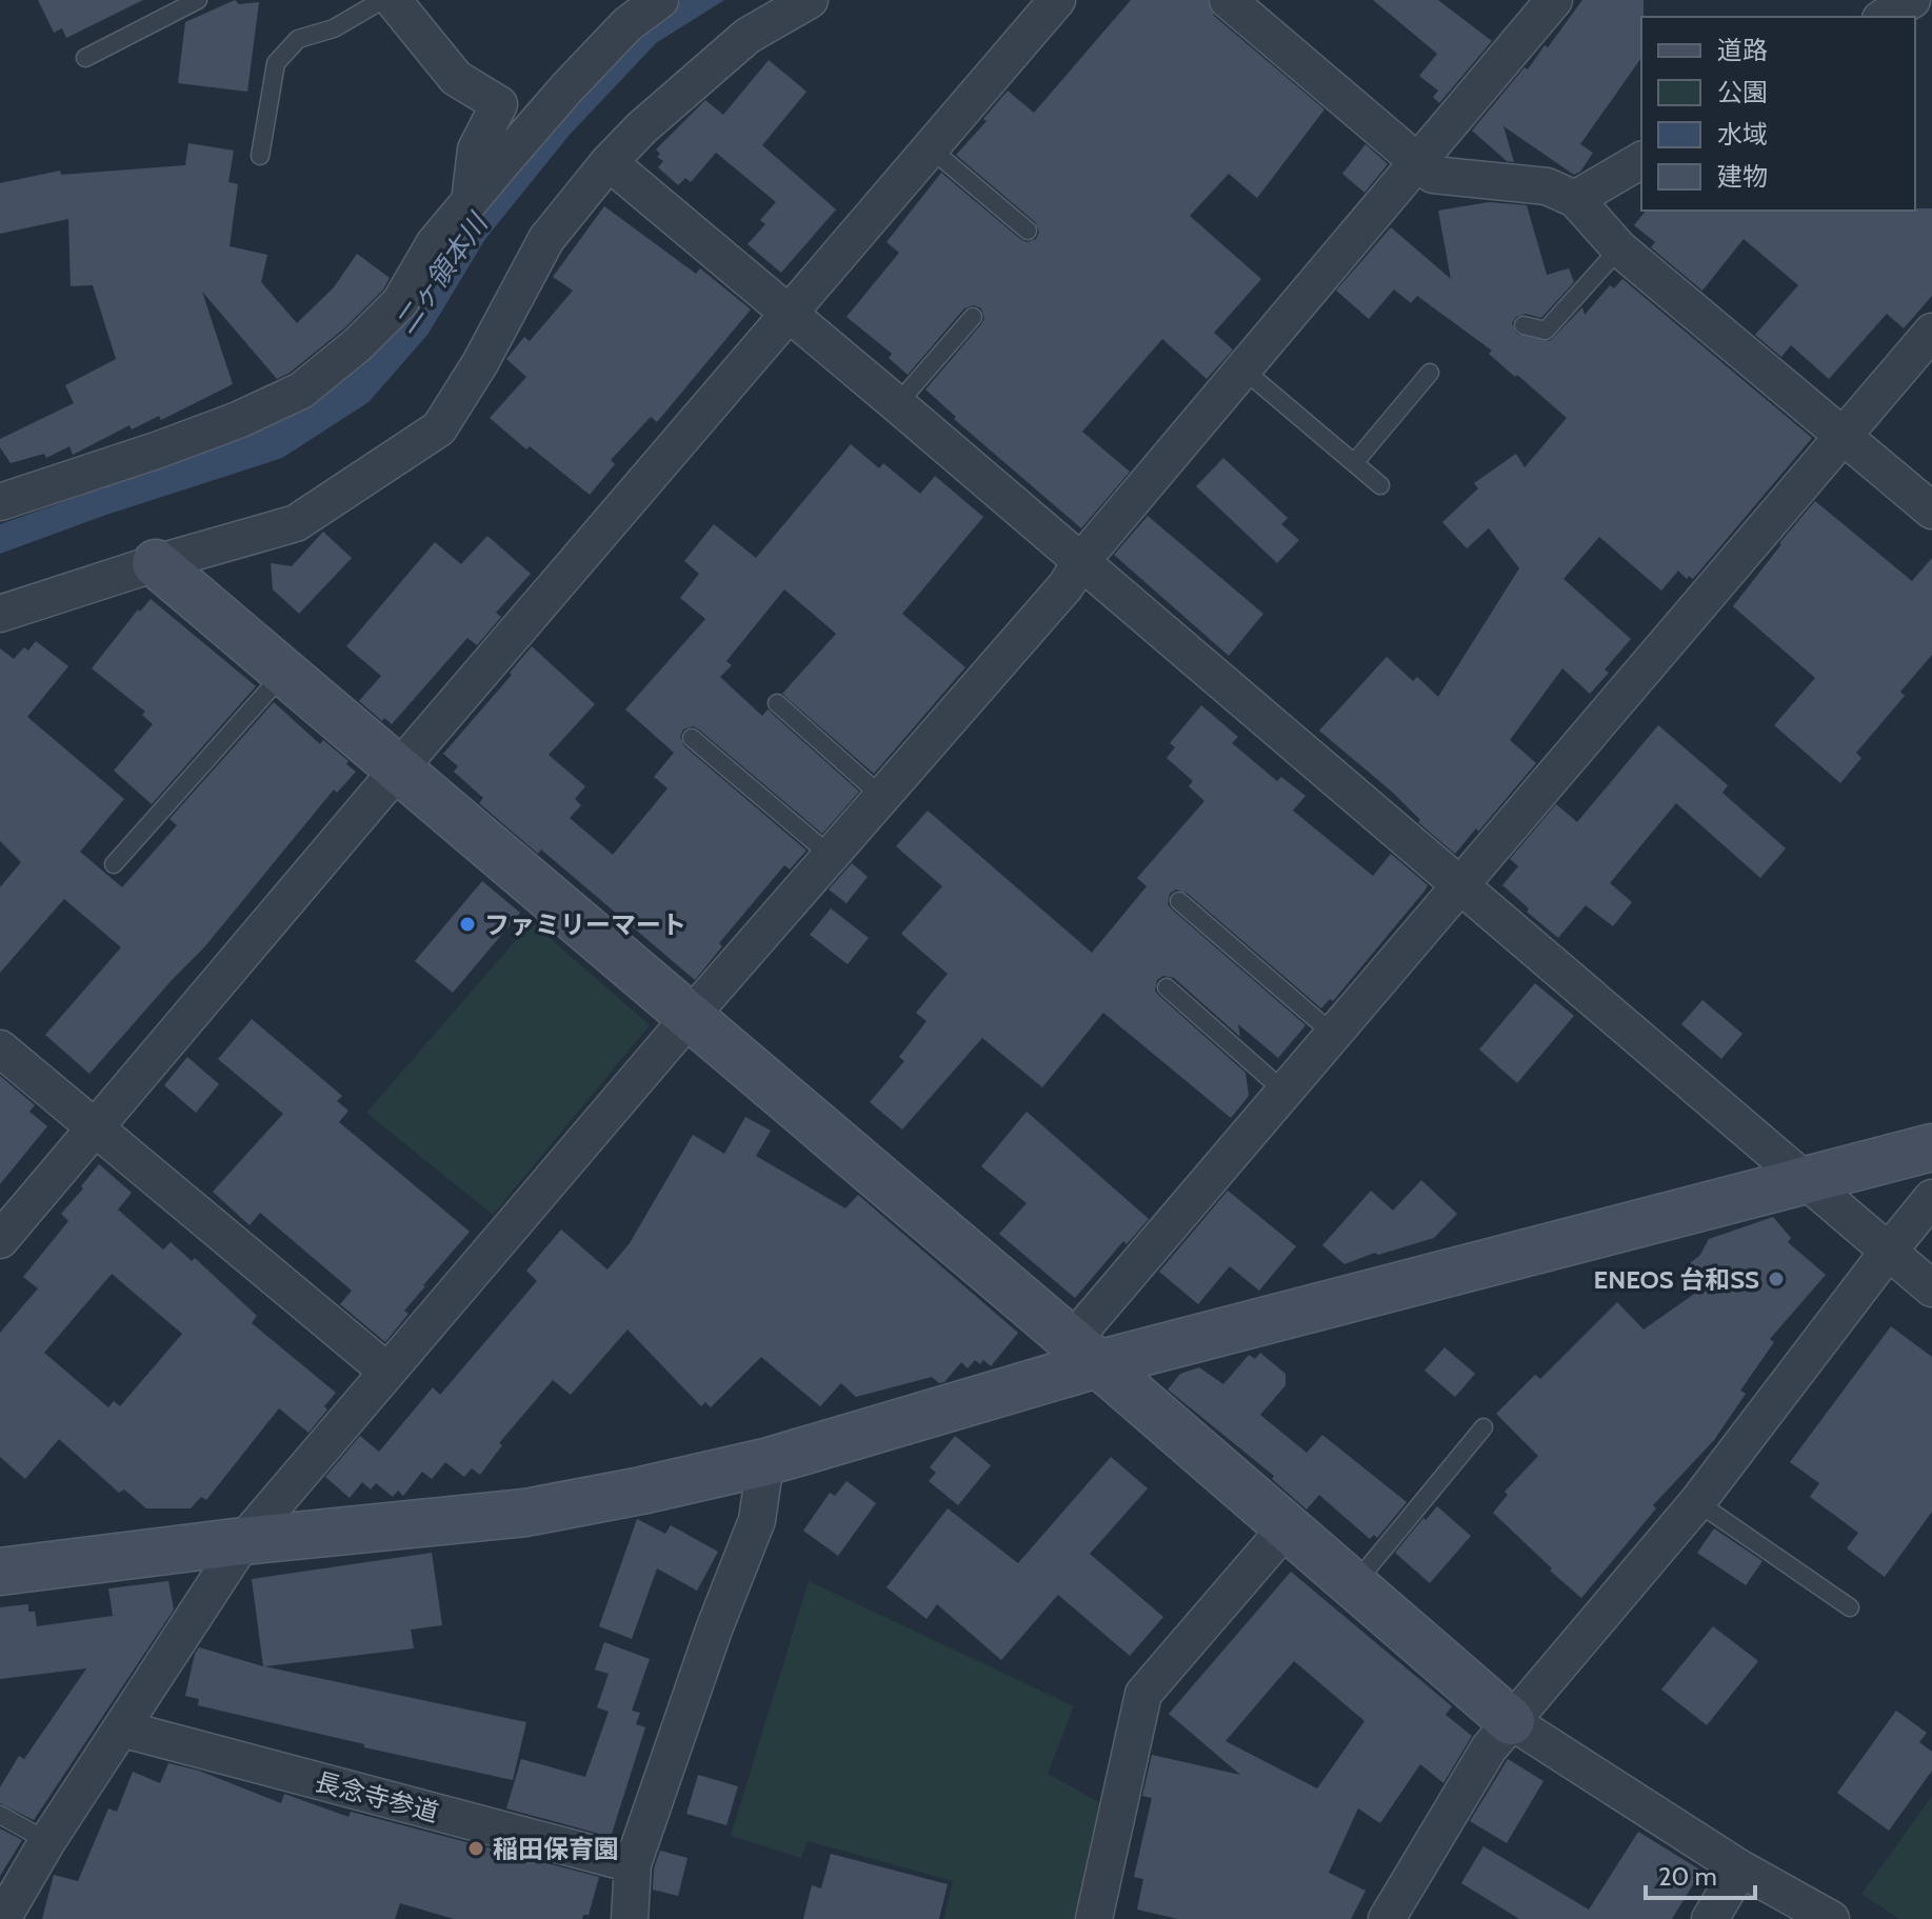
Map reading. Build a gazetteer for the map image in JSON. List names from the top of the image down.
{
  "streets": {
    "street": ["長念寺参道"]
  },
  "water": ["二ヶ領本川"],
  "places": ["ファミリーマート", "ENEOS 台和SS", "稲田保育園"],
  "legend": [
    "道路",
    "公園",
    "水域",
    "建物"
  ],
  "scale_bar": "20 m"
}
